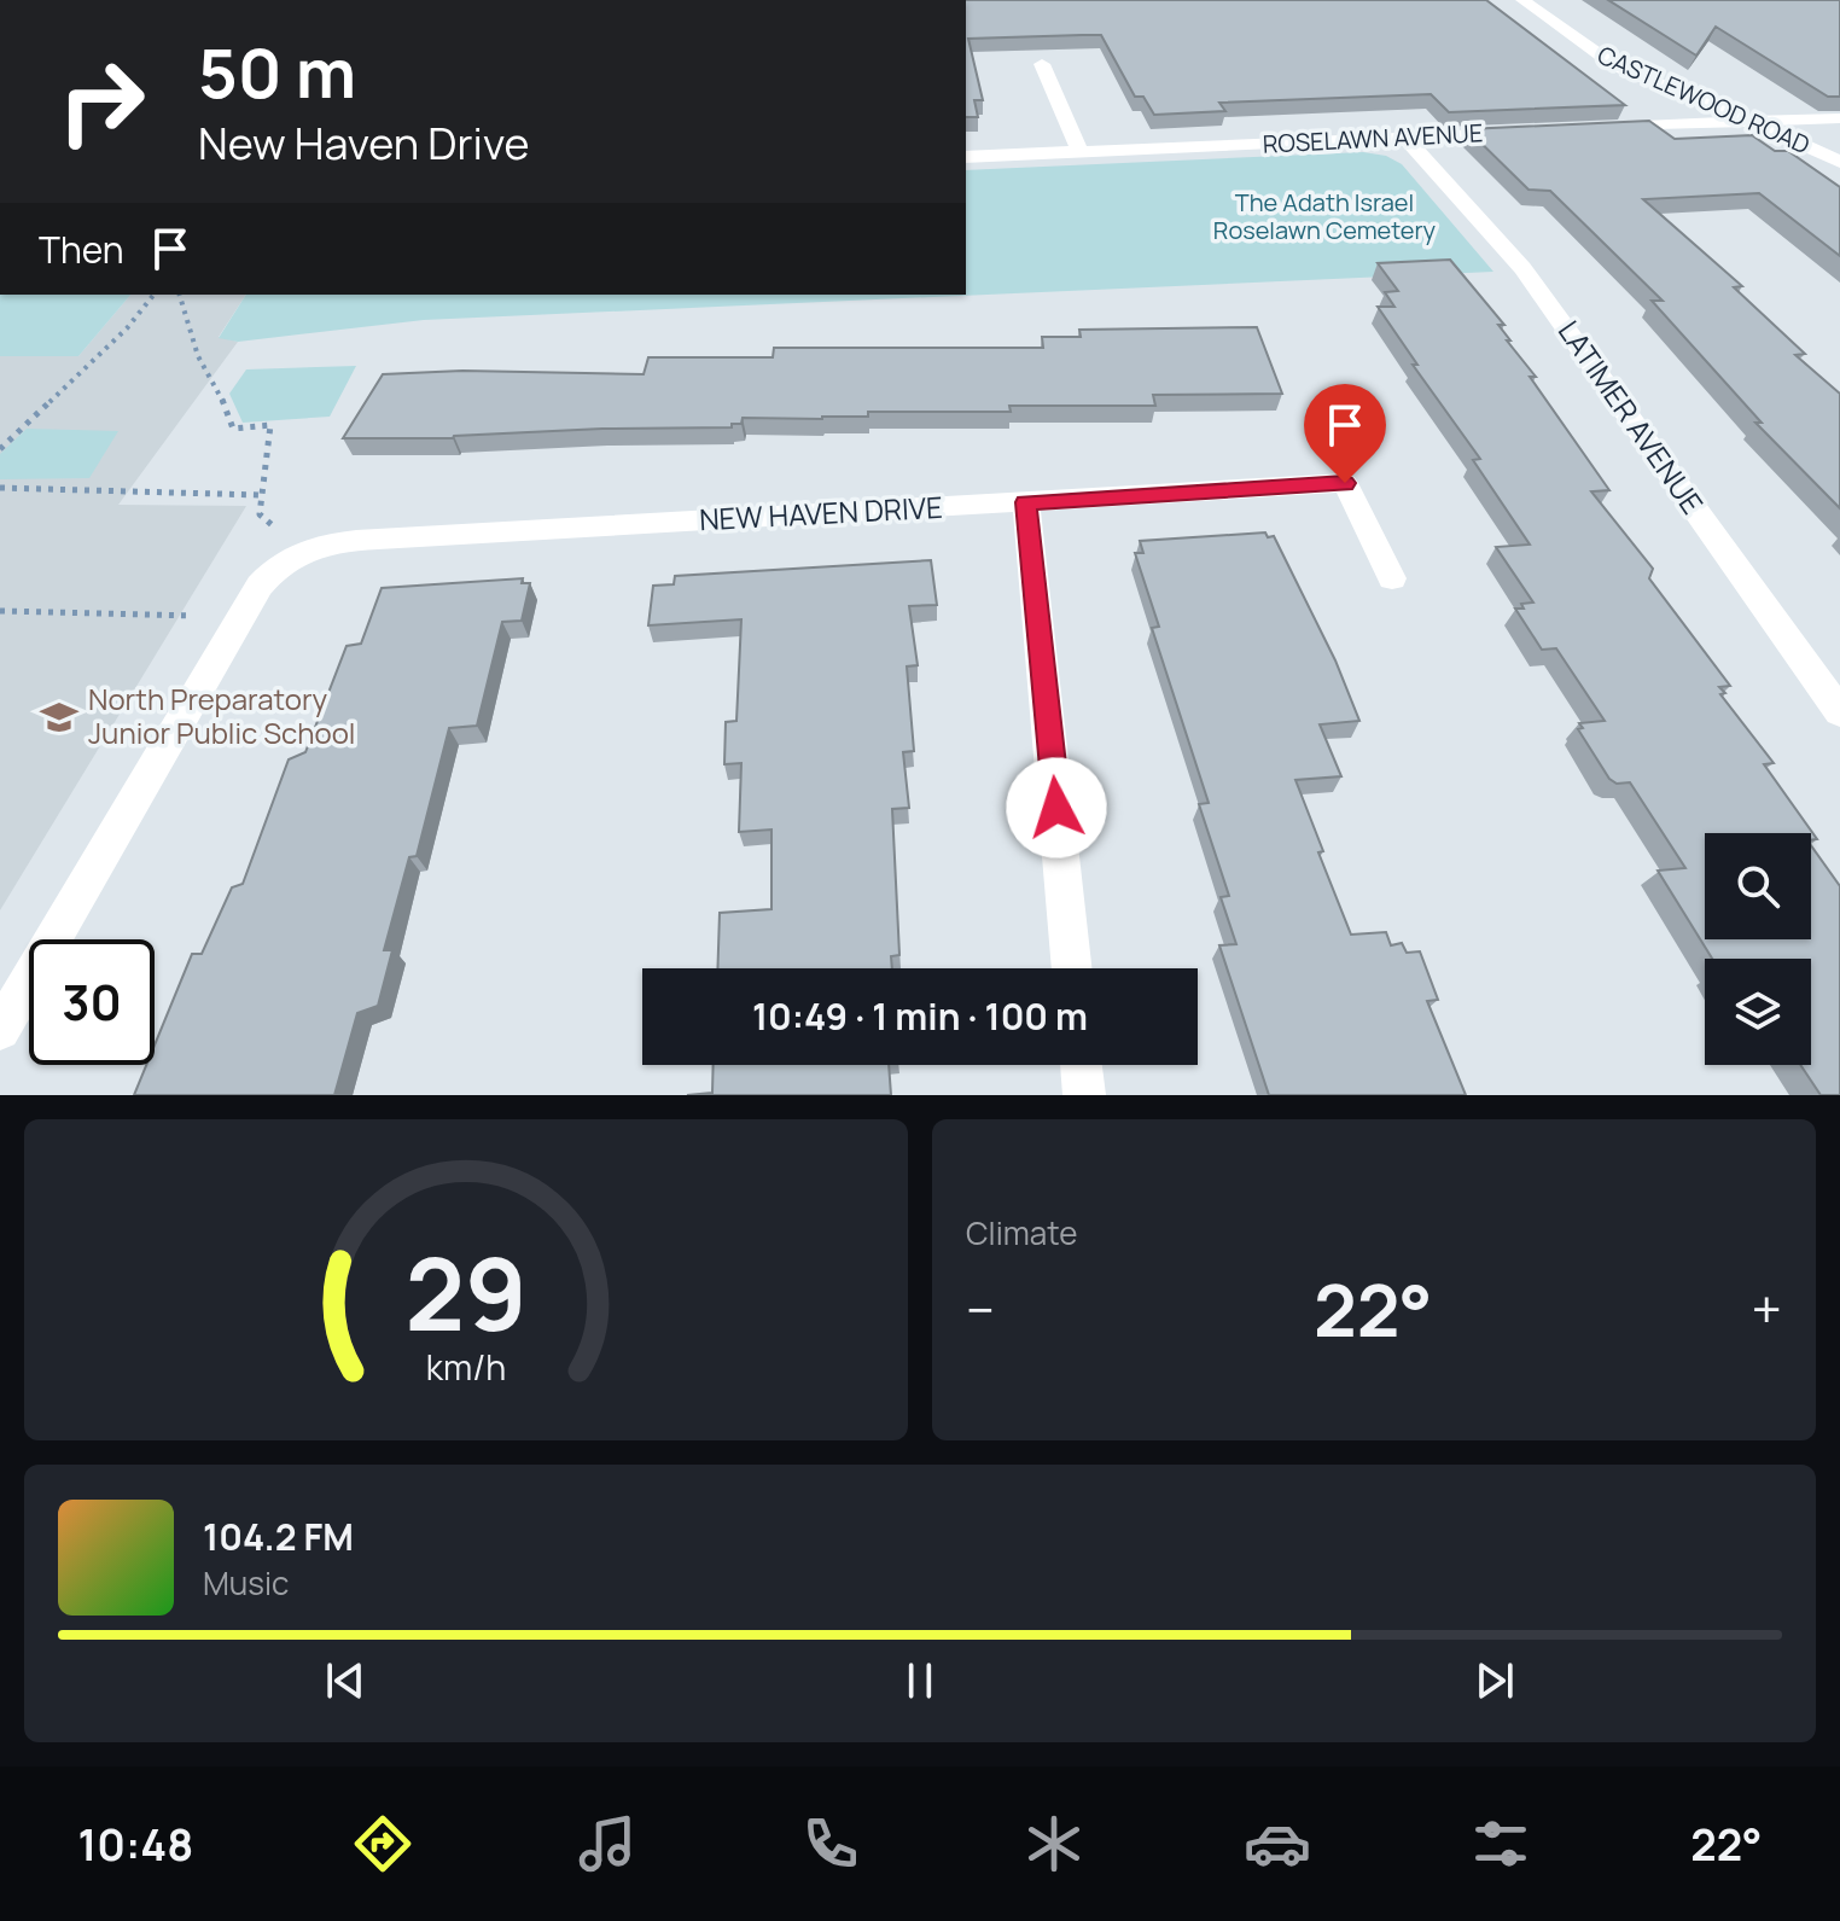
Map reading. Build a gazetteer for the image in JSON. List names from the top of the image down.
{
  "streets": {
    "street": [
      "CASTLEWOOD ROAD",
      "ROSELAWN AVENUE",
      "LATIMER AVENUE",
      "NEW HAVEN DRIVE"
    ]
  },
  "crossings": [
    ["ROSELAWN AVENUE", "LATIMER AVENUE"]
  ],
  "parks": ["The Adath Israel Roselawn Cemetery"],
  "places": {
    "school or university": ["North Preparatory Junior Public School"]
  },
  "page": {
    "turn": ["50 m", "New Haven Drive"],
    "then": "Then",
    "limit": "30",
    "trip": "10:49 · 1 min · 100 m",
    "tile": "Climate",
    "heat": ["−", "22°", "+"],
    "song": ["104.2 FM", "Music"],
    "tabs": ["10:48", "22°"],
    "gauge": ["29", "km/h"]
  }
}
